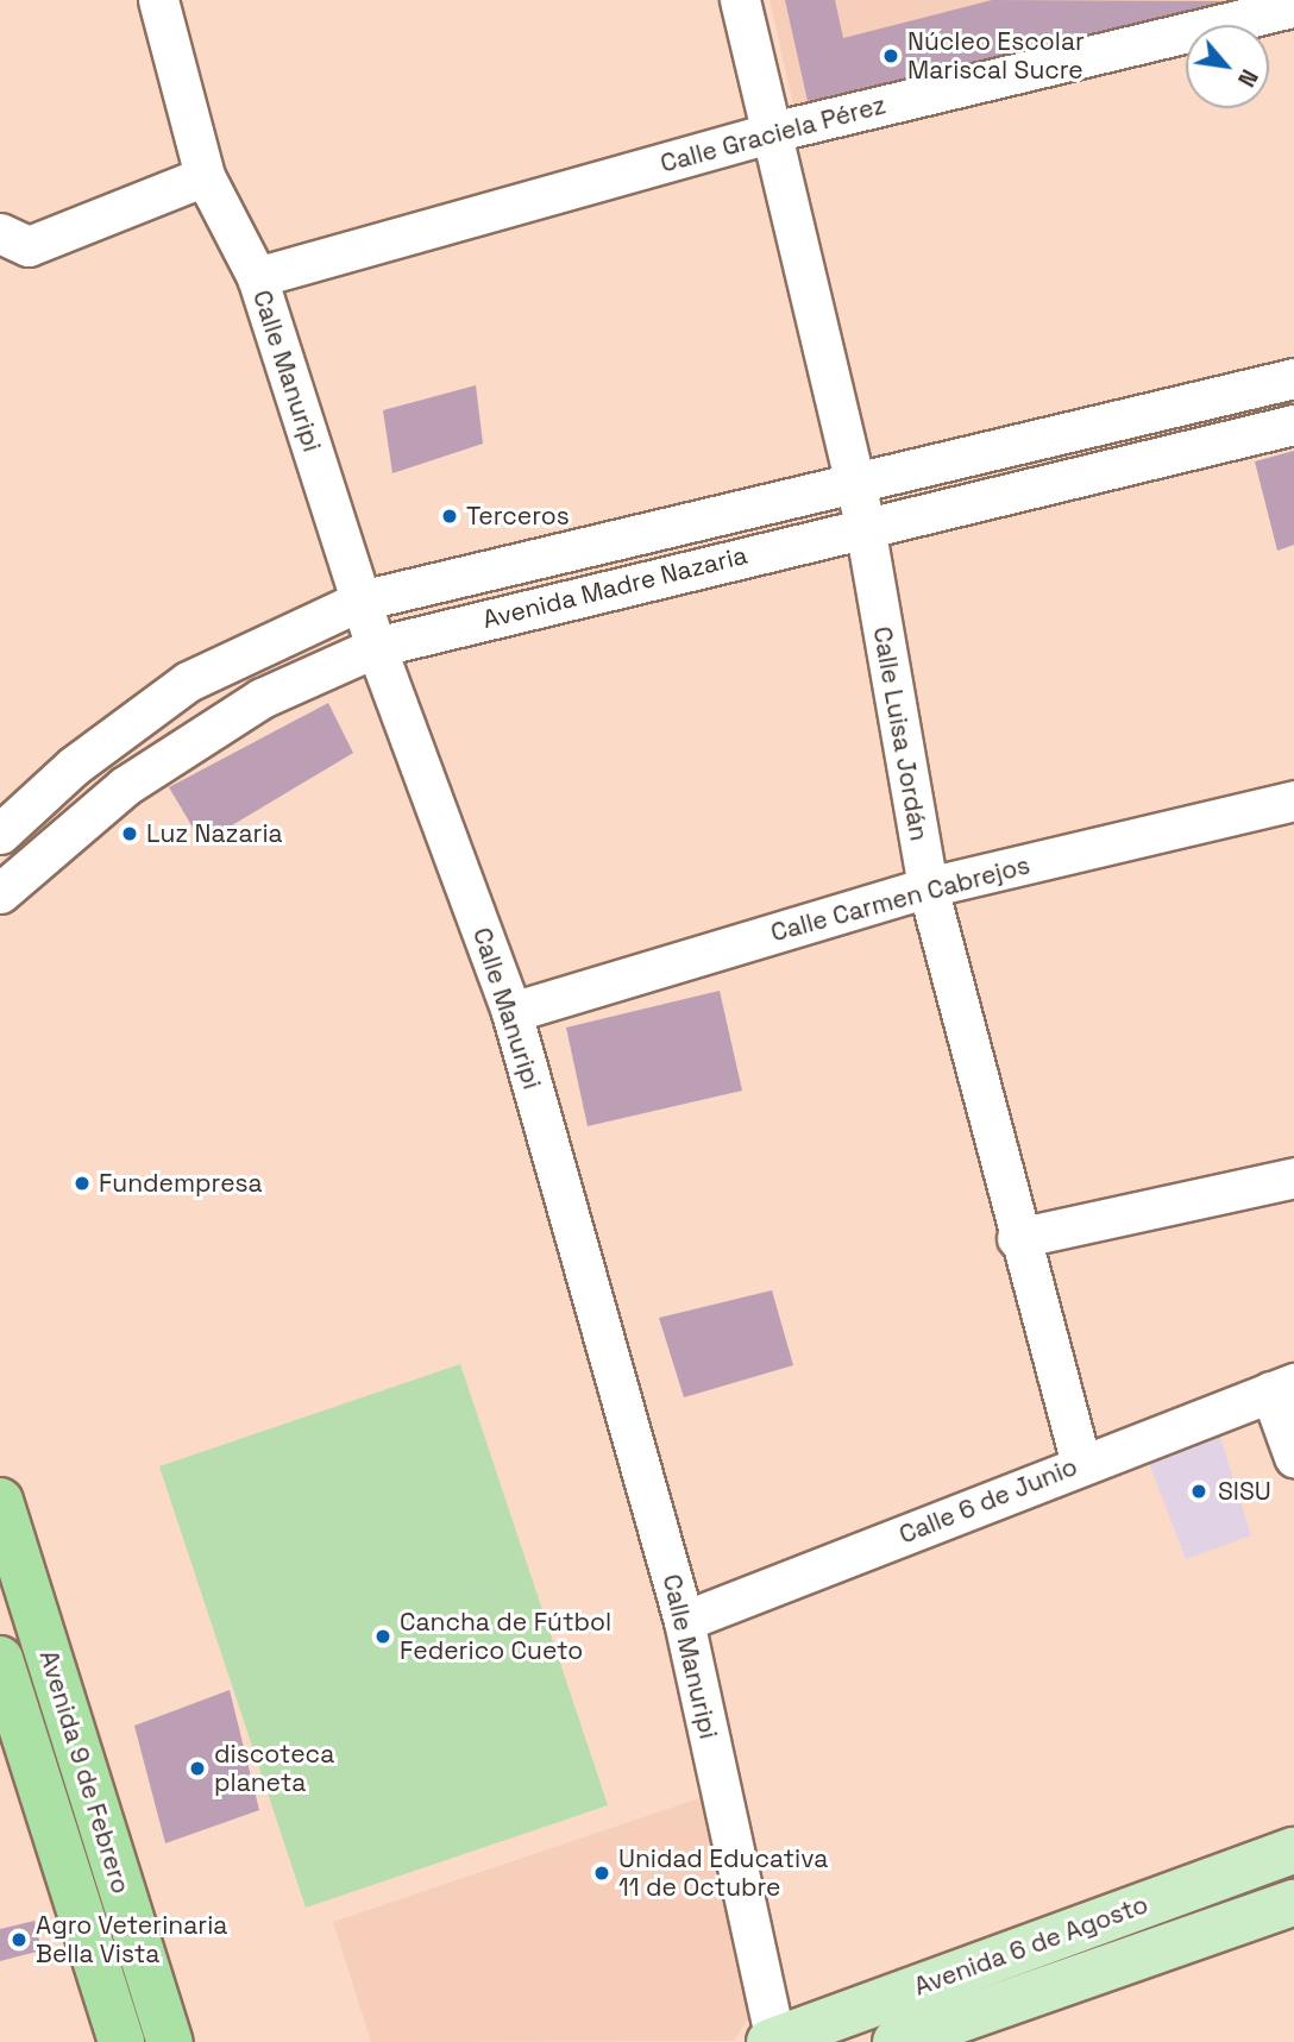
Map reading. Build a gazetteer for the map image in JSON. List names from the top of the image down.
{
  "streets": {
    "highway": ["Avenida 9 de Febrero"],
    "main road": ["Avenida 6 de Agosto"],
    "street": [
      "Calle Graciela Pérez",
      "Calle Manuripi",
      "Avenida Madre Nazaria",
      "Calle Luisa Jordán",
      "Calle Carmen Cabrejos",
      "Calle 6 de Junio"
    ]
  },
  "crossings": [
    ["Calle Graciela Pérez", "Calle Manuripi"],
    ["Calle Graciela Pérez", "Calle Luisa Jordán"],
    ["Calle Manuripi", "Avenida Madre Nazaria"],
    ["Calle Manuripi", "Calle Carmen Cabrejos"],
    ["Calle Manuripi", "Calle 6 de Junio"],
    ["Calle Manuripi", "Avenida 6 de Agosto"],
    ["Avenida Madre Nazaria", "Calle Luisa Jordán"],
    ["Calle Luisa Jordán", "Calle Carmen Cabrejos"],
    ["Calle Luisa Jordán", "Calle 6 de Junio"]
  ],
  "places": [
    "Núcleo Escolar Mariscal Sucre",
    "Terceros",
    "Luz Nazaria",
    "Fundempresa",
    "SISU",
    "Cancha de Fútbol Federico Cueto",
    "discoteca planeta",
    "Unidad Educativa 11 de Octubre",
    "Agro Veterinaria Bella Vista"
  ],
  "north": "bottom right"
}
